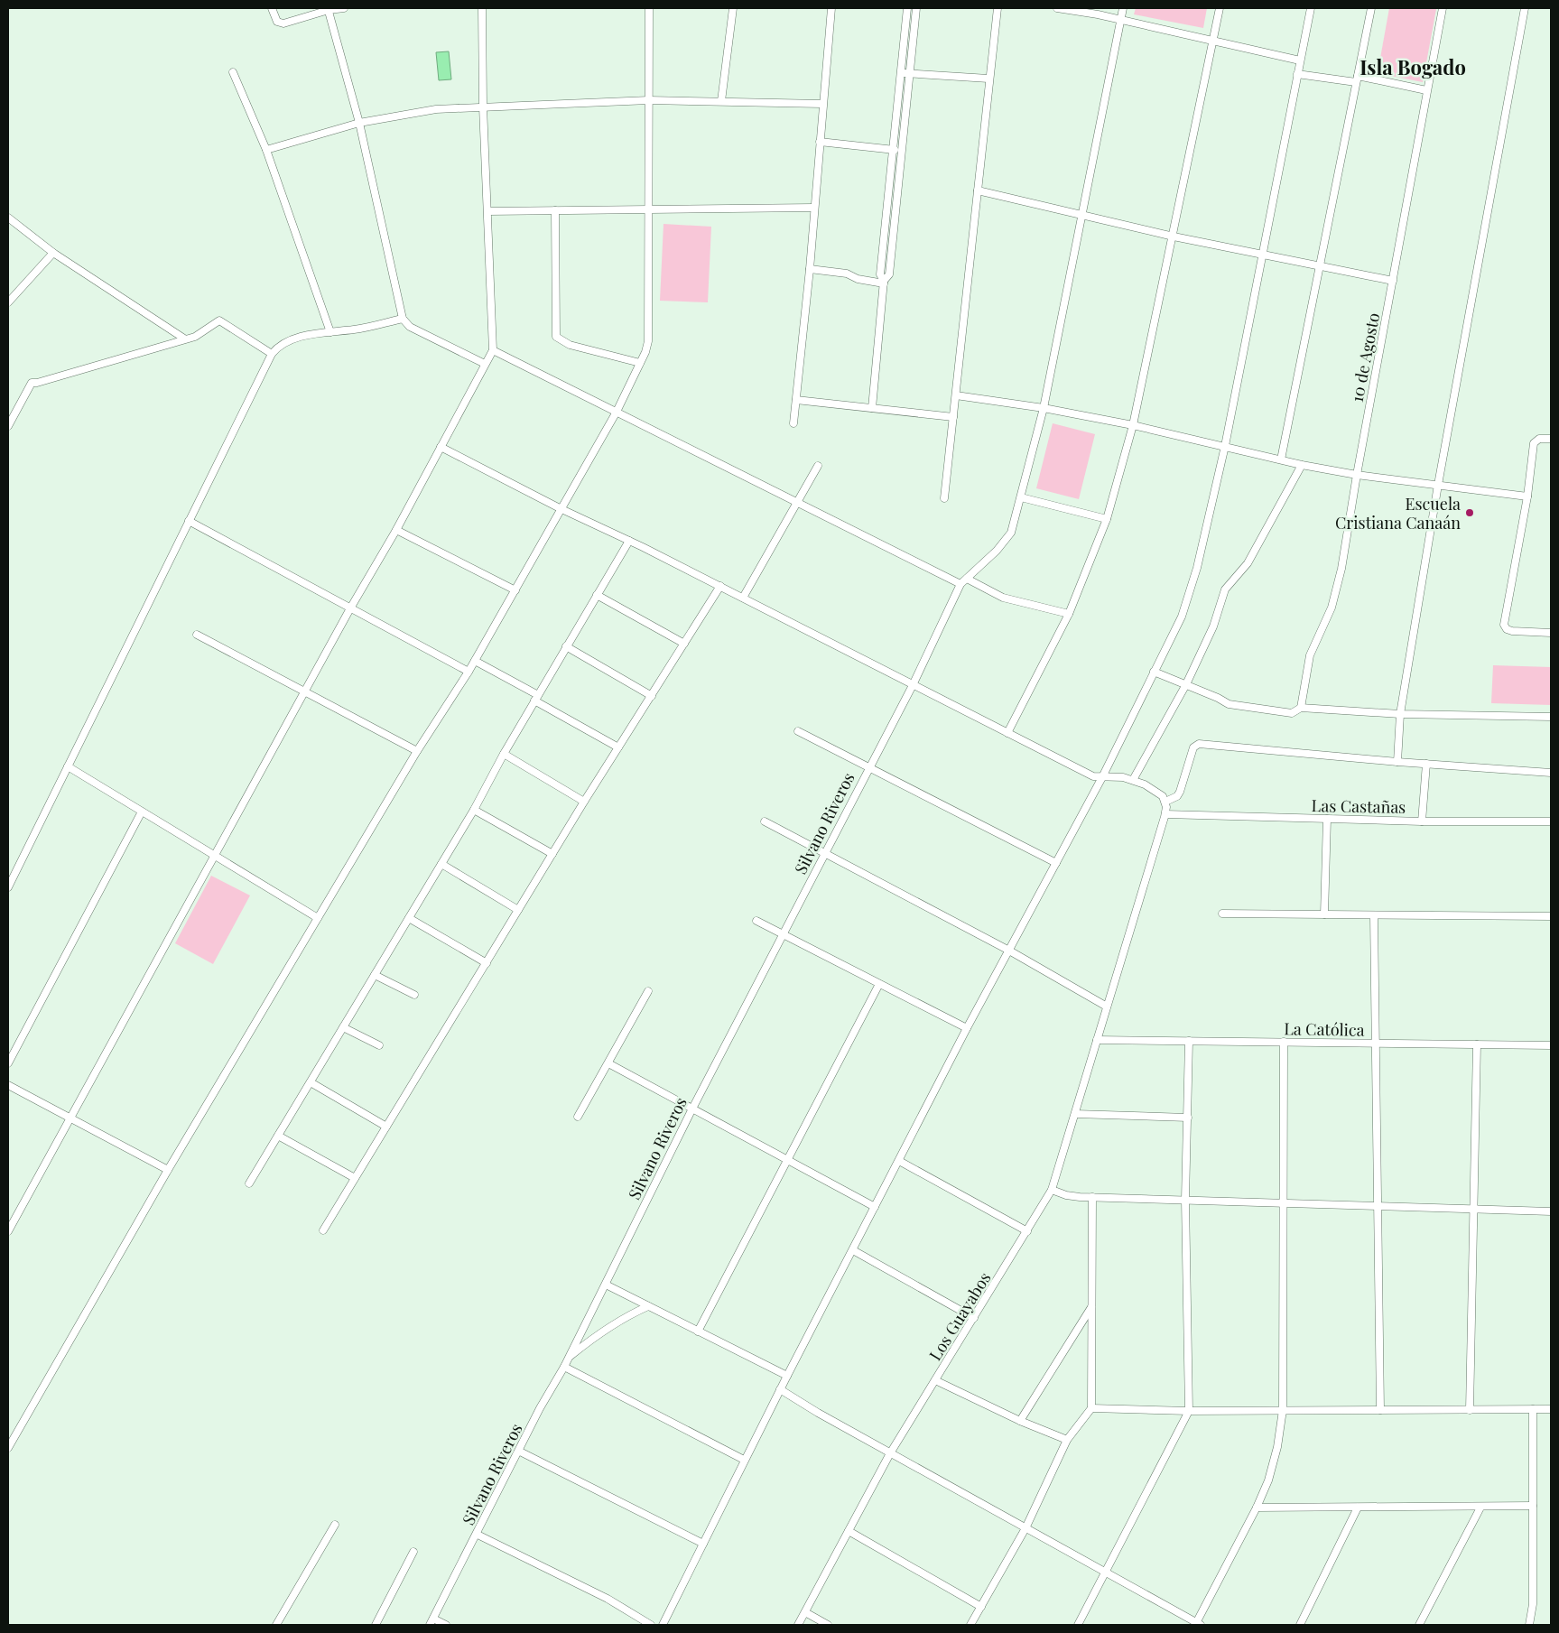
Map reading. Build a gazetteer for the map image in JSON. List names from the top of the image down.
{
  "streets": {
    "street": [
      "10 de Agosto",
      "Las Castañas",
      "Silvano Riveros",
      "La Católica",
      "Los Guayabos"
    ]
  },
  "crossings": [
    ["Las Castañas", "Los Guayabos"],
    ["La Católica", "Los Guayabos"]
  ],
  "districts": ["Isla Bogado"],
  "places": ["Escuela Cristiana Canaán"]
}
